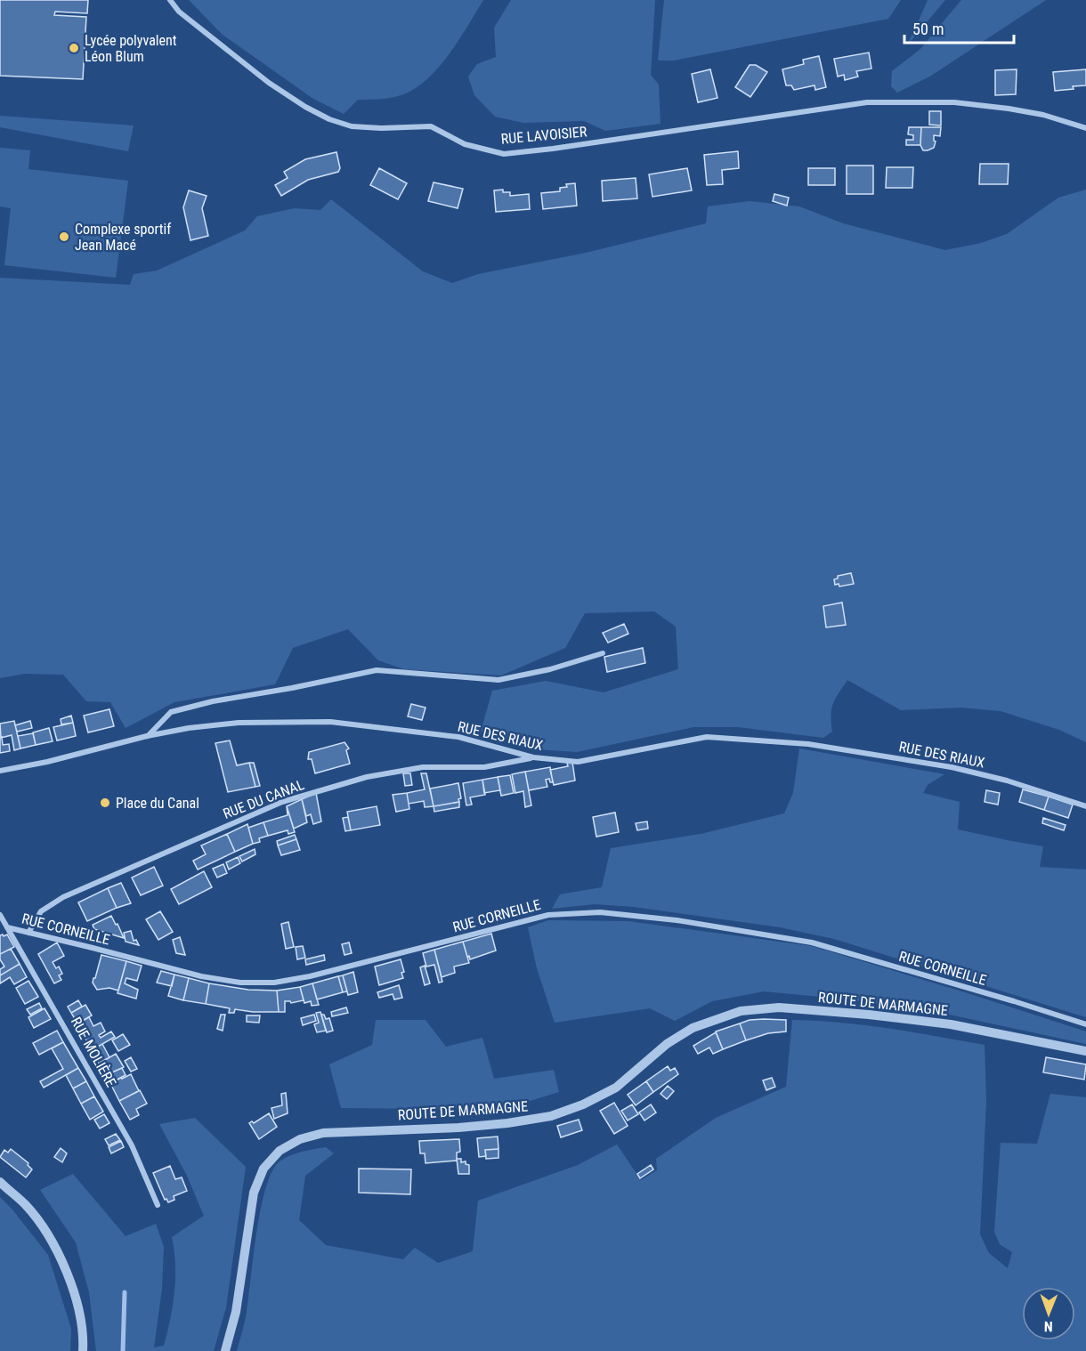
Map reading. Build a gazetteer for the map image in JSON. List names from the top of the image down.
{
  "streets": {
    "street": [
      "RUE LAVOISIER",
      "RUE DES RIAUX",
      "RUE DU CANAL",
      "RUE CORNEILLE",
      "ROUTE DE MARMAGNE",
      "RUE MOLIÈRE"
    ]
  },
  "crossings": [
    ["RUE DES RIAUX", "RUE DU CANAL"],
    ["RUE DU CANAL", "RUE CORNEILLE"],
    ["RUE CORNEILLE", "RUE MOLIÈRE"]
  ],
  "places": ["Lycée polyvalent Léon Blum", "Complexe sportif Jean Macé", "Place du Canal"],
  "scale_bar": "50 m",
  "north": "bottom"
}
